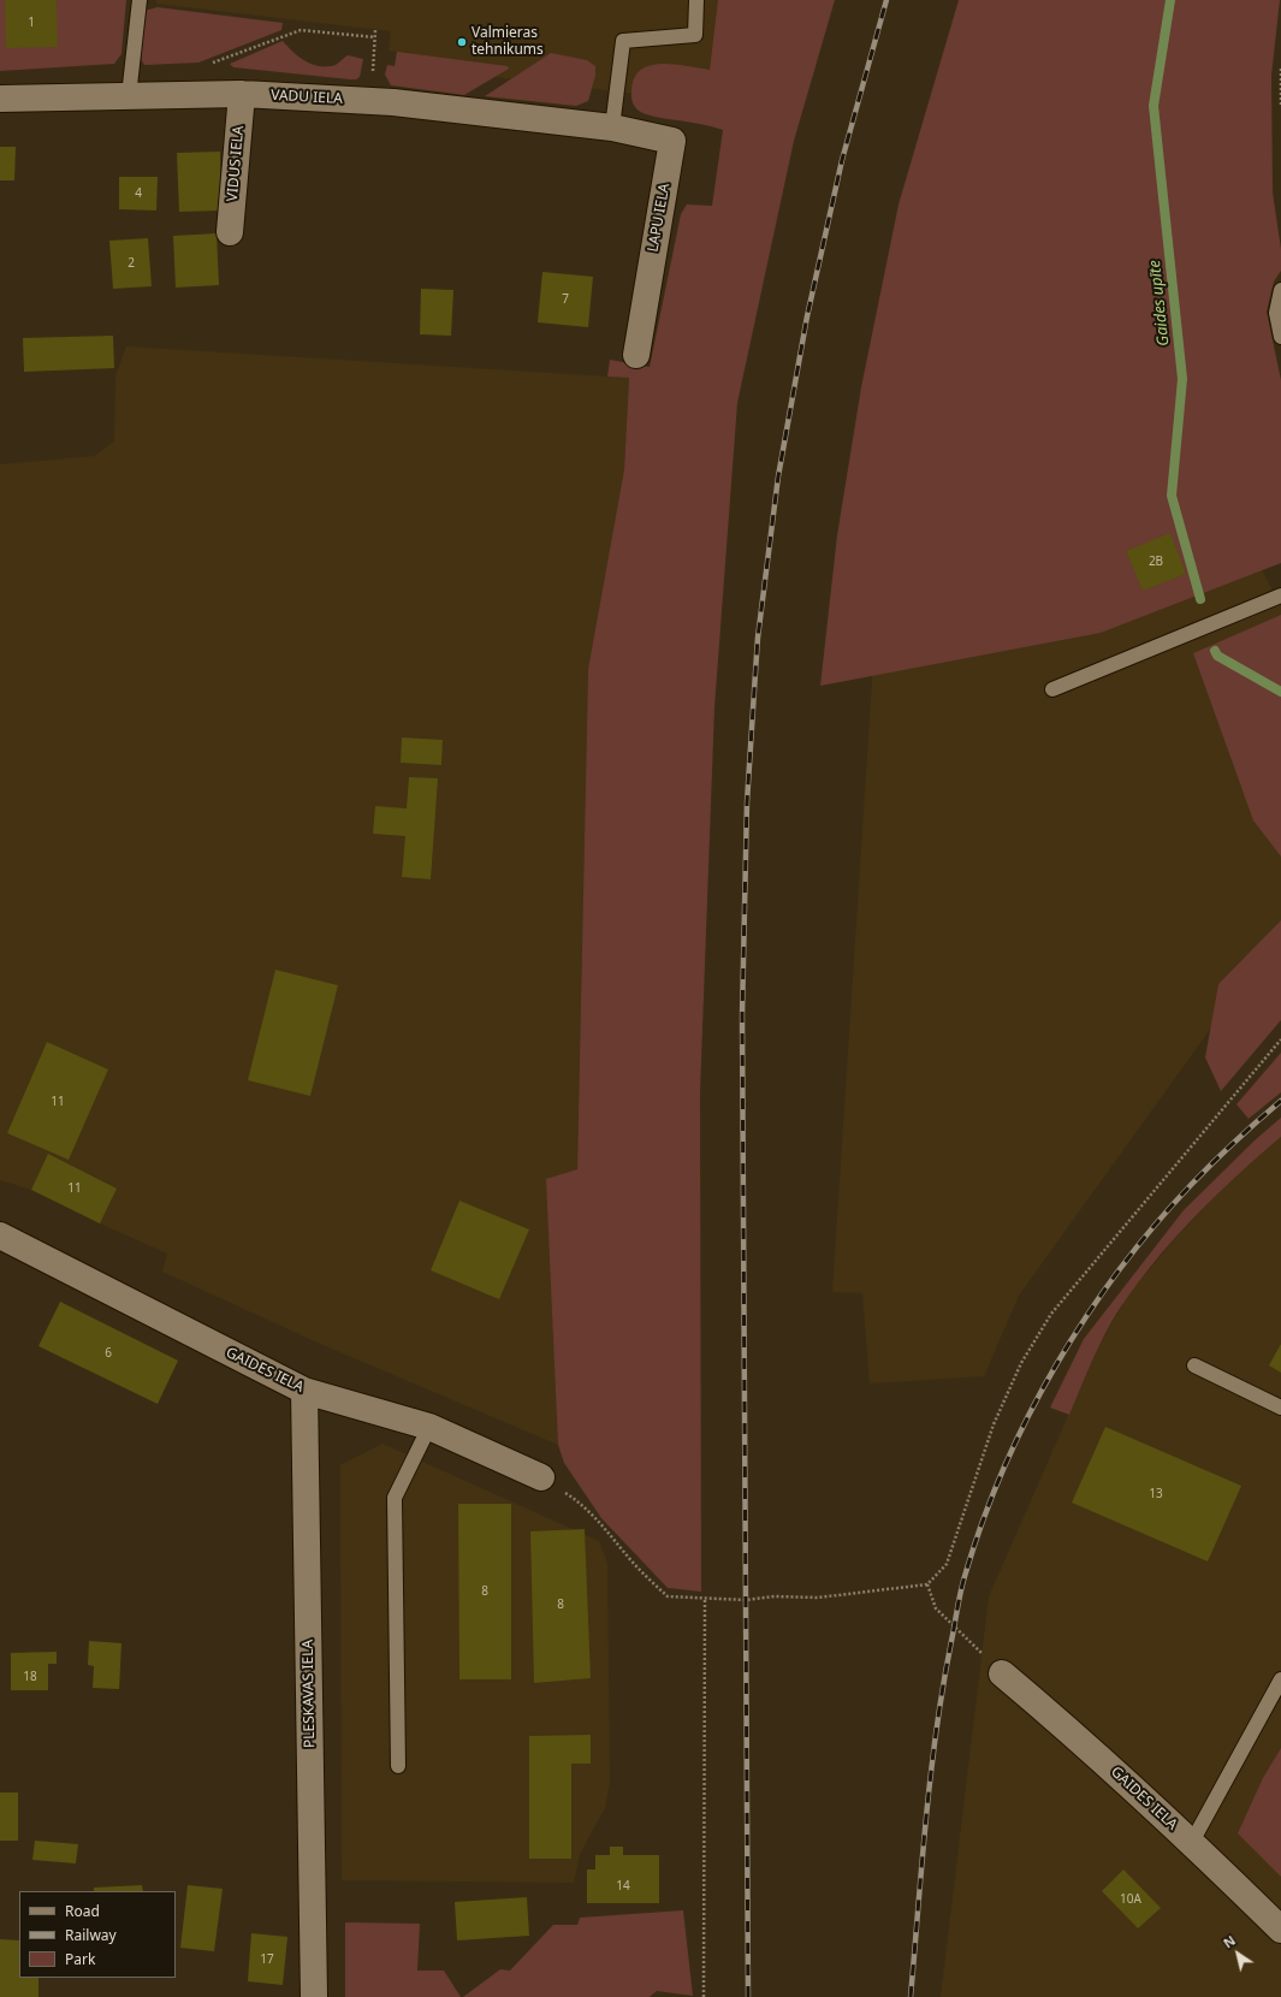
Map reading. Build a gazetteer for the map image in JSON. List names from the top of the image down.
{
  "streets": {
    "street": [
      "VADU IELA",
      "VIDUS IELA",
      "LAPU IELA",
      "GAIDES IELA",
      "PLESKAVAS IELA"
    ]
  },
  "crossings": [
    ["VADU IELA", "VIDUS IELA"],
    ["VADU IELA", "LAPU IELA"],
    ["GAIDES IELA", "PLESKAVAS IELA"]
  ],
  "water": ["Gaides upīte"],
  "places": ["Valmieras tehnikums"],
  "house_numbers": [
    "1",
    "4",
    "2",
    "7",
    "2B",
    "11",
    "11",
    "6",
    "13",
    "8",
    "8",
    "18",
    "14",
    "10A",
    "17"
  ],
  "legend": ["Road", "Railway", "Park"],
  "north": "top left"
}
